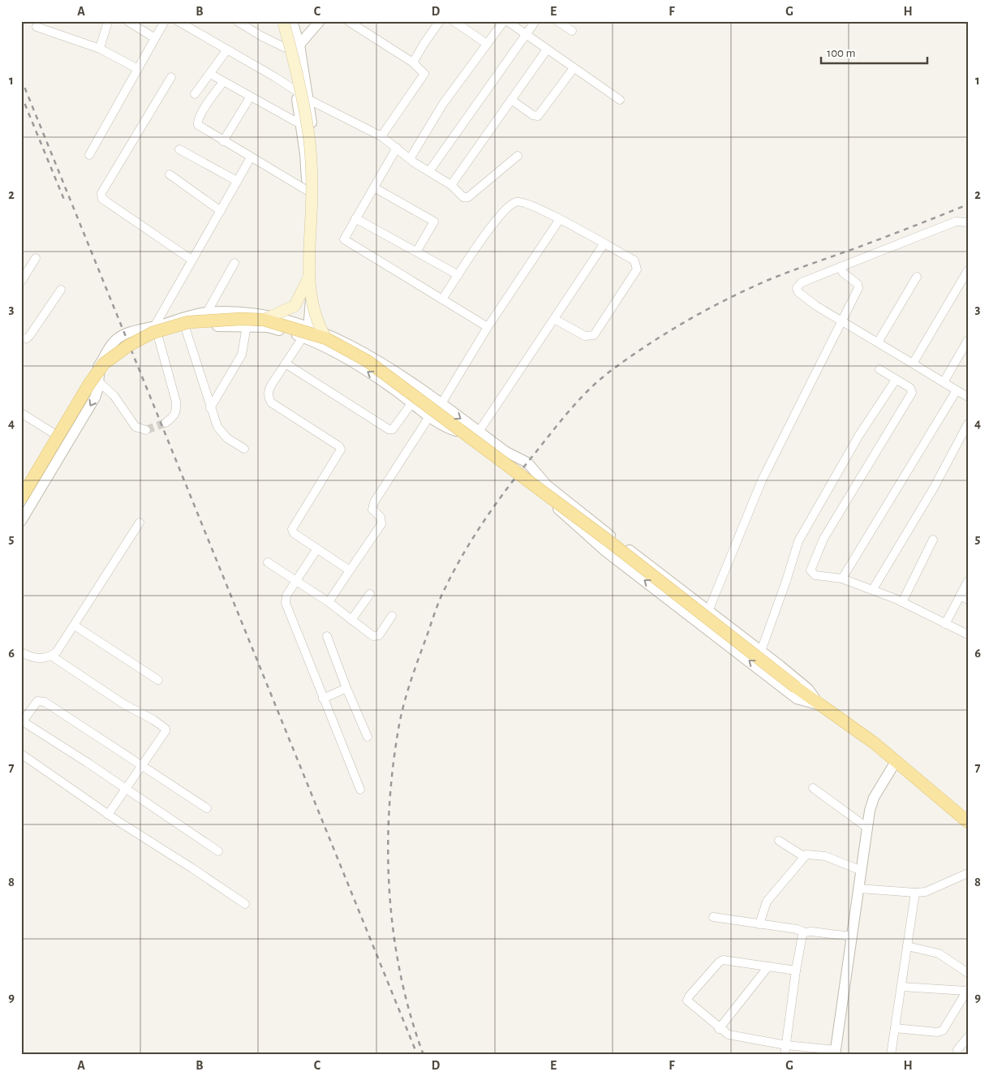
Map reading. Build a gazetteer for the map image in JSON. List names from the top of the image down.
{
  "scale_bar": "100 m",
  "grid": {
    "columns": [
      "A",
      "B",
      "C",
      "D",
      "E",
      "F",
      "G",
      "H"
    ],
    "rows": [
      "1",
      "2",
      "3",
      "4",
      "5",
      "6",
      "7",
      "8",
      "9"
    ]
  }
}
